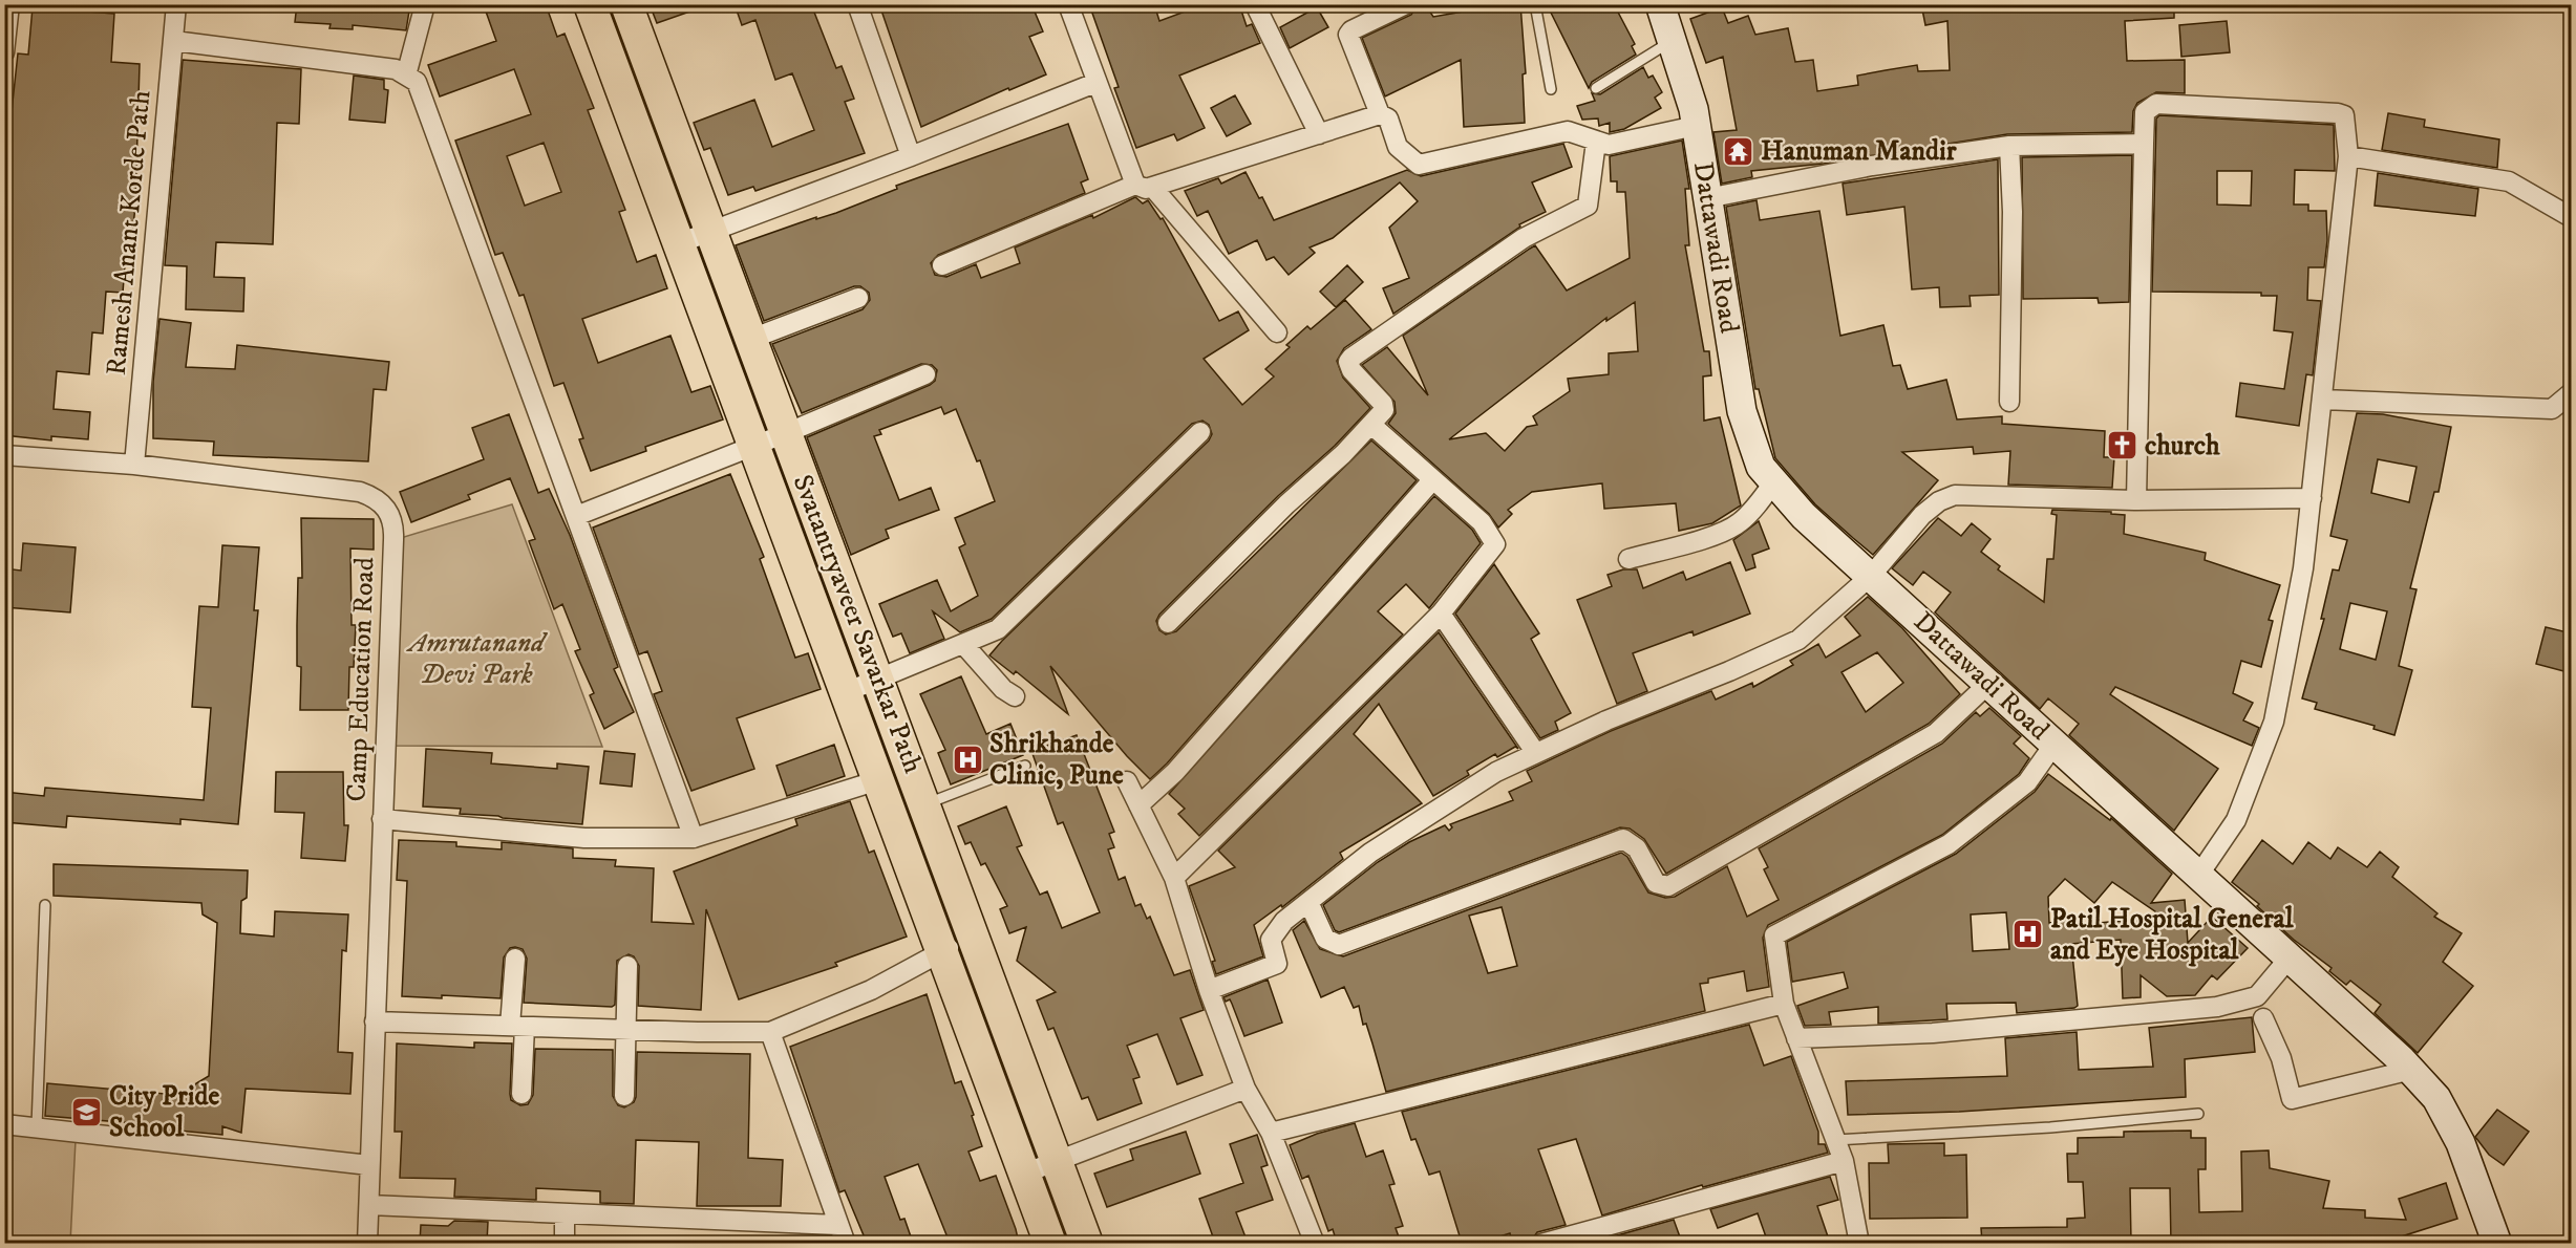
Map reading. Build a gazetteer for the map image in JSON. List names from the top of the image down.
{
  "streets": {
    "main road": ["Svatantryaveer Savarkar Path"],
    "street": ["Ramesh Anant Korde Path", "Dattawadi Road", "Camp Education Road"]
  },
  "crossings": [
    ["Ramesh Anant Korde Path", "Camp Education Road"]
  ],
  "parks": ["Amrutanand Devi Park"],
  "places": {
    "temple": ["Hanuman Mandir"],
    "church": ["church"],
    "hospital": ["Shrikhande Clinic, Pune", "Patil Hospital General and Eye Hospital"],
    "school or university": ["City Pride School"]
  }
}
